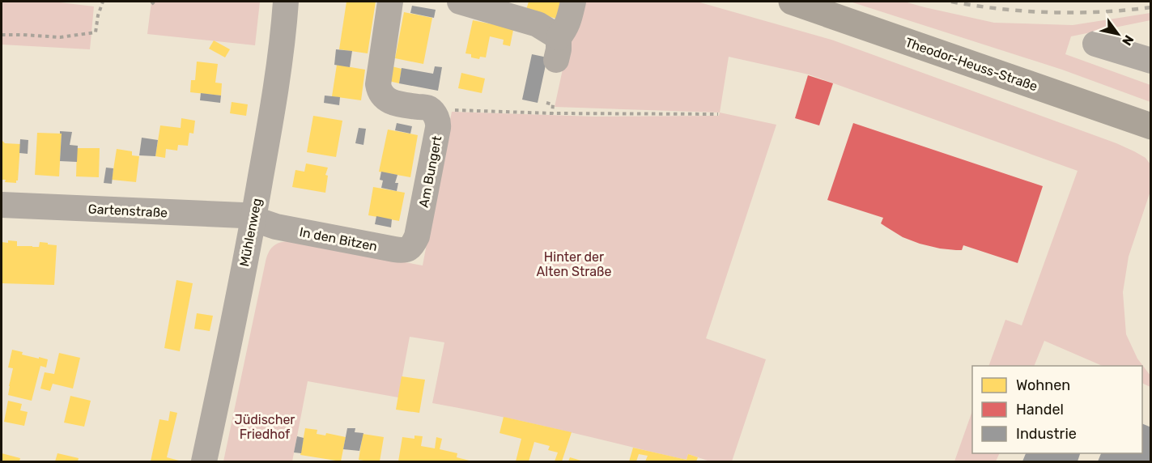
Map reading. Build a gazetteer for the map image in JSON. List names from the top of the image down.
{
  "streets": {
    "main road": ["Theodor-Heuss-Straße"],
    "street": [
      "Am Bungert",
      "Gartenstraße",
      "Mühlenweg",
      "In den Bitzen"
    ]
  },
  "crossings": [
    ["Am Bungert", "In den Bitzen"],
    ["Gartenstraße", "Mühlenweg"],
    ["Gartenstraße", "In den Bitzen"],
    ["Mühlenweg", "In den Bitzen"]
  ],
  "parks": ["Hinter der Alten Straße", "Jüdischer Friedhof"],
  "legend": ["Wohnen", "Handel", "Industrie"],
  "north": "bottom right"
}
